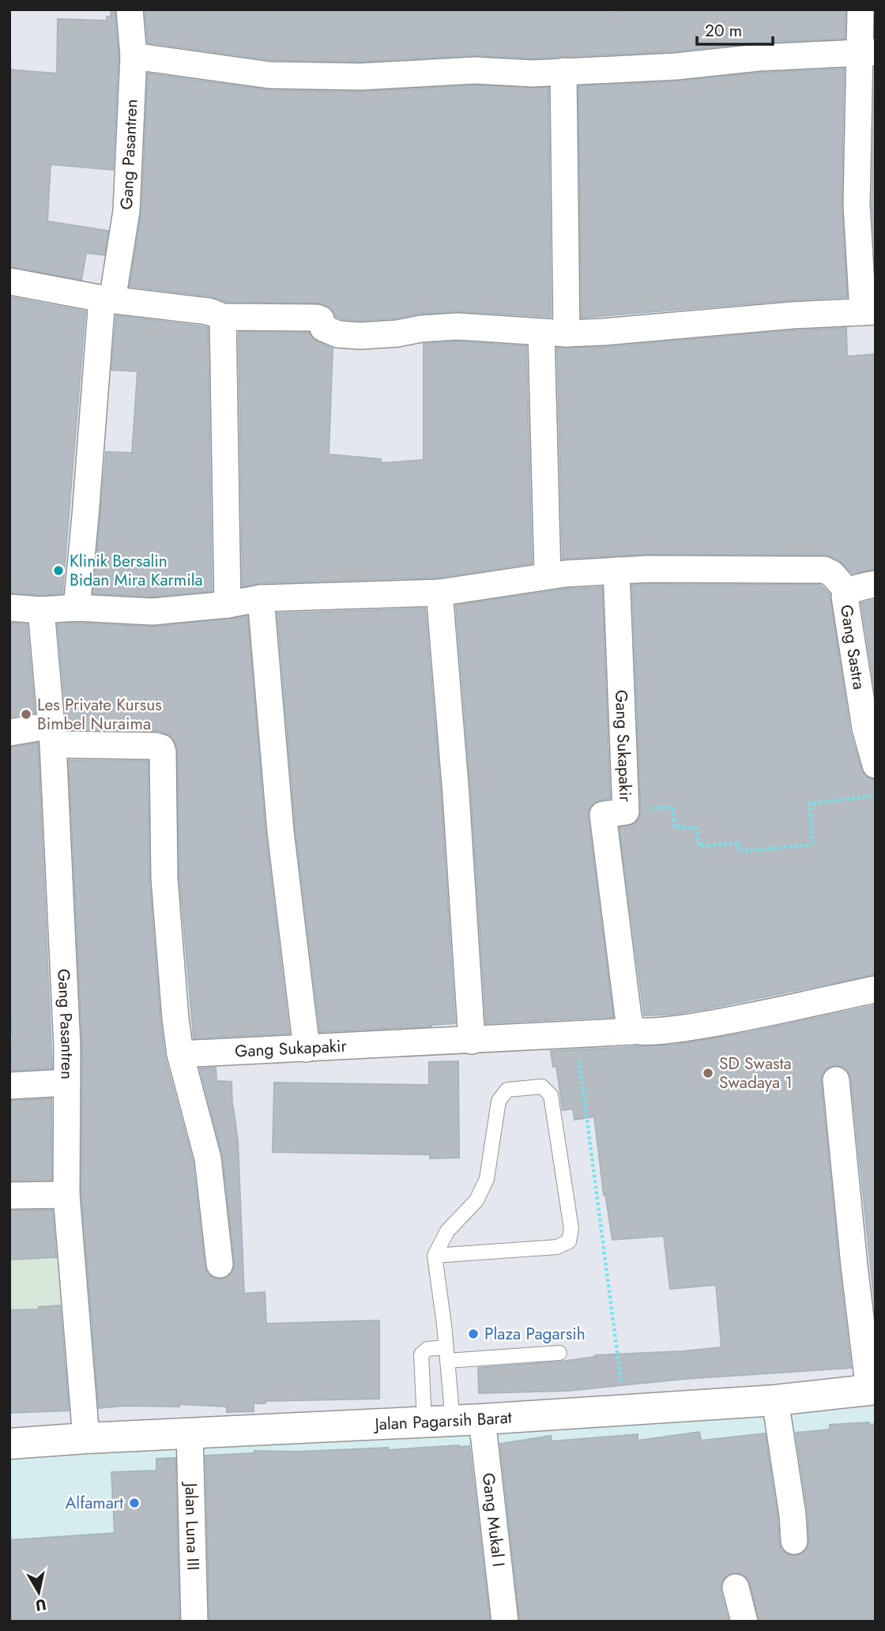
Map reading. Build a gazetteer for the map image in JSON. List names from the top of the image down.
{
  "streets": {
    "street": [
      "Gang Pasantren",
      "Gang Sastra",
      "Gang Sukapakir",
      "Jalan Pagarsih Barat",
      "Gang Mukal I",
      "Jalan Luna III"
    ]
  },
  "crossings": [
    ["Gang Pasantren", "Jalan Pagarsih Barat"],
    ["Jalan Pagarsih Barat", "Gang Mukal I"],
    ["Jalan Pagarsih Barat", "Jalan Luna III"]
  ],
  "places": [
    "Klinik Bersalin Bidan Mira Karmila",
    "Les Private Kursus Bimbel Nuraima",
    "SD Swasta Swadaya 1",
    "Plaza Pagarsih",
    "Alfamart"
  ],
  "scale_bar": "20 m",
  "north": "bottom"
}
